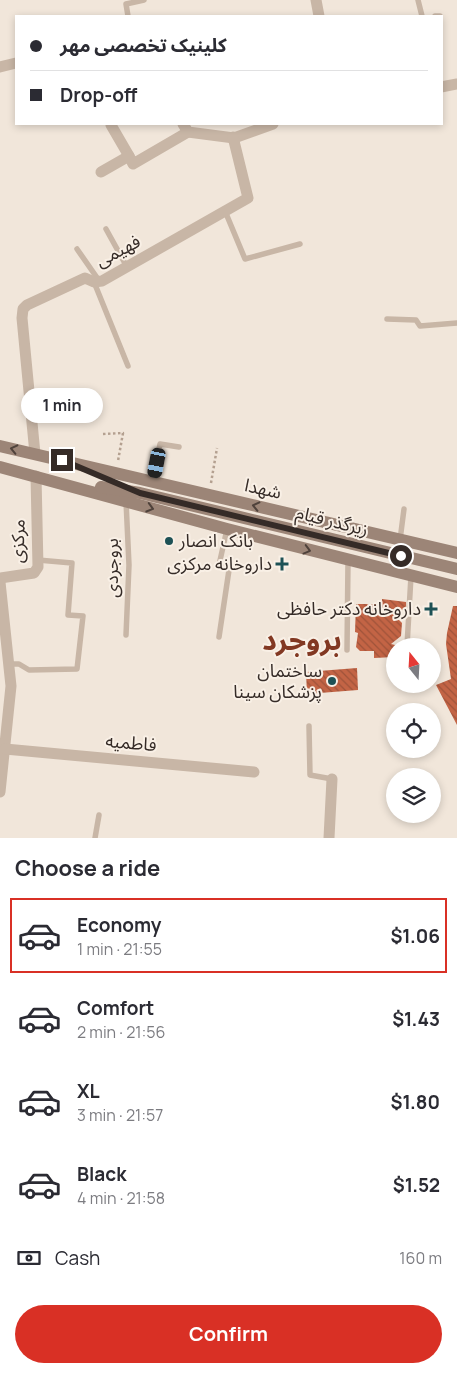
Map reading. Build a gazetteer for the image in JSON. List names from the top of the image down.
{
  "streets": {
    "main road": ["شهدا", "زیرگذر قیام"],
    "street": ["فهیمی", "مرکزی", "فاطمیه"],
    "lane": ["بروجردی"]
  },
  "districts": ["بروجرد"],
  "places": {
    "other": ["بانک انصار", "ساختمان پزشکان سینا"],
    "health": ["داروخانه مرکزی", "داروخانه دکتر حافظی"]
  },
  "north": "top",
  "page": {
    "banner": ["کلینیک تخصصی مهر", "Drop-off"],
    "bubble": "1 min",
    "heading": "Choose a ride",
    "list": [
      {
        "name": "Economy",
        "note": "1 min · 21:55",
        "value": "$1.06"
      },
      {
        "name": "Comfort",
        "note": "2 min · 21:56",
        "value": "$1.43"
      },
      {
        "name": "XL",
        "note": "3 min · 21:57",
        "value": "$1.80"
      },
      {
        "name": "Black",
        "note": "4 min · 21:58",
        "value": "$1.52"
      }
    ],
    "pay": ["Cash", "160 m"],
    "buttons": "Confirm"
  }
}
